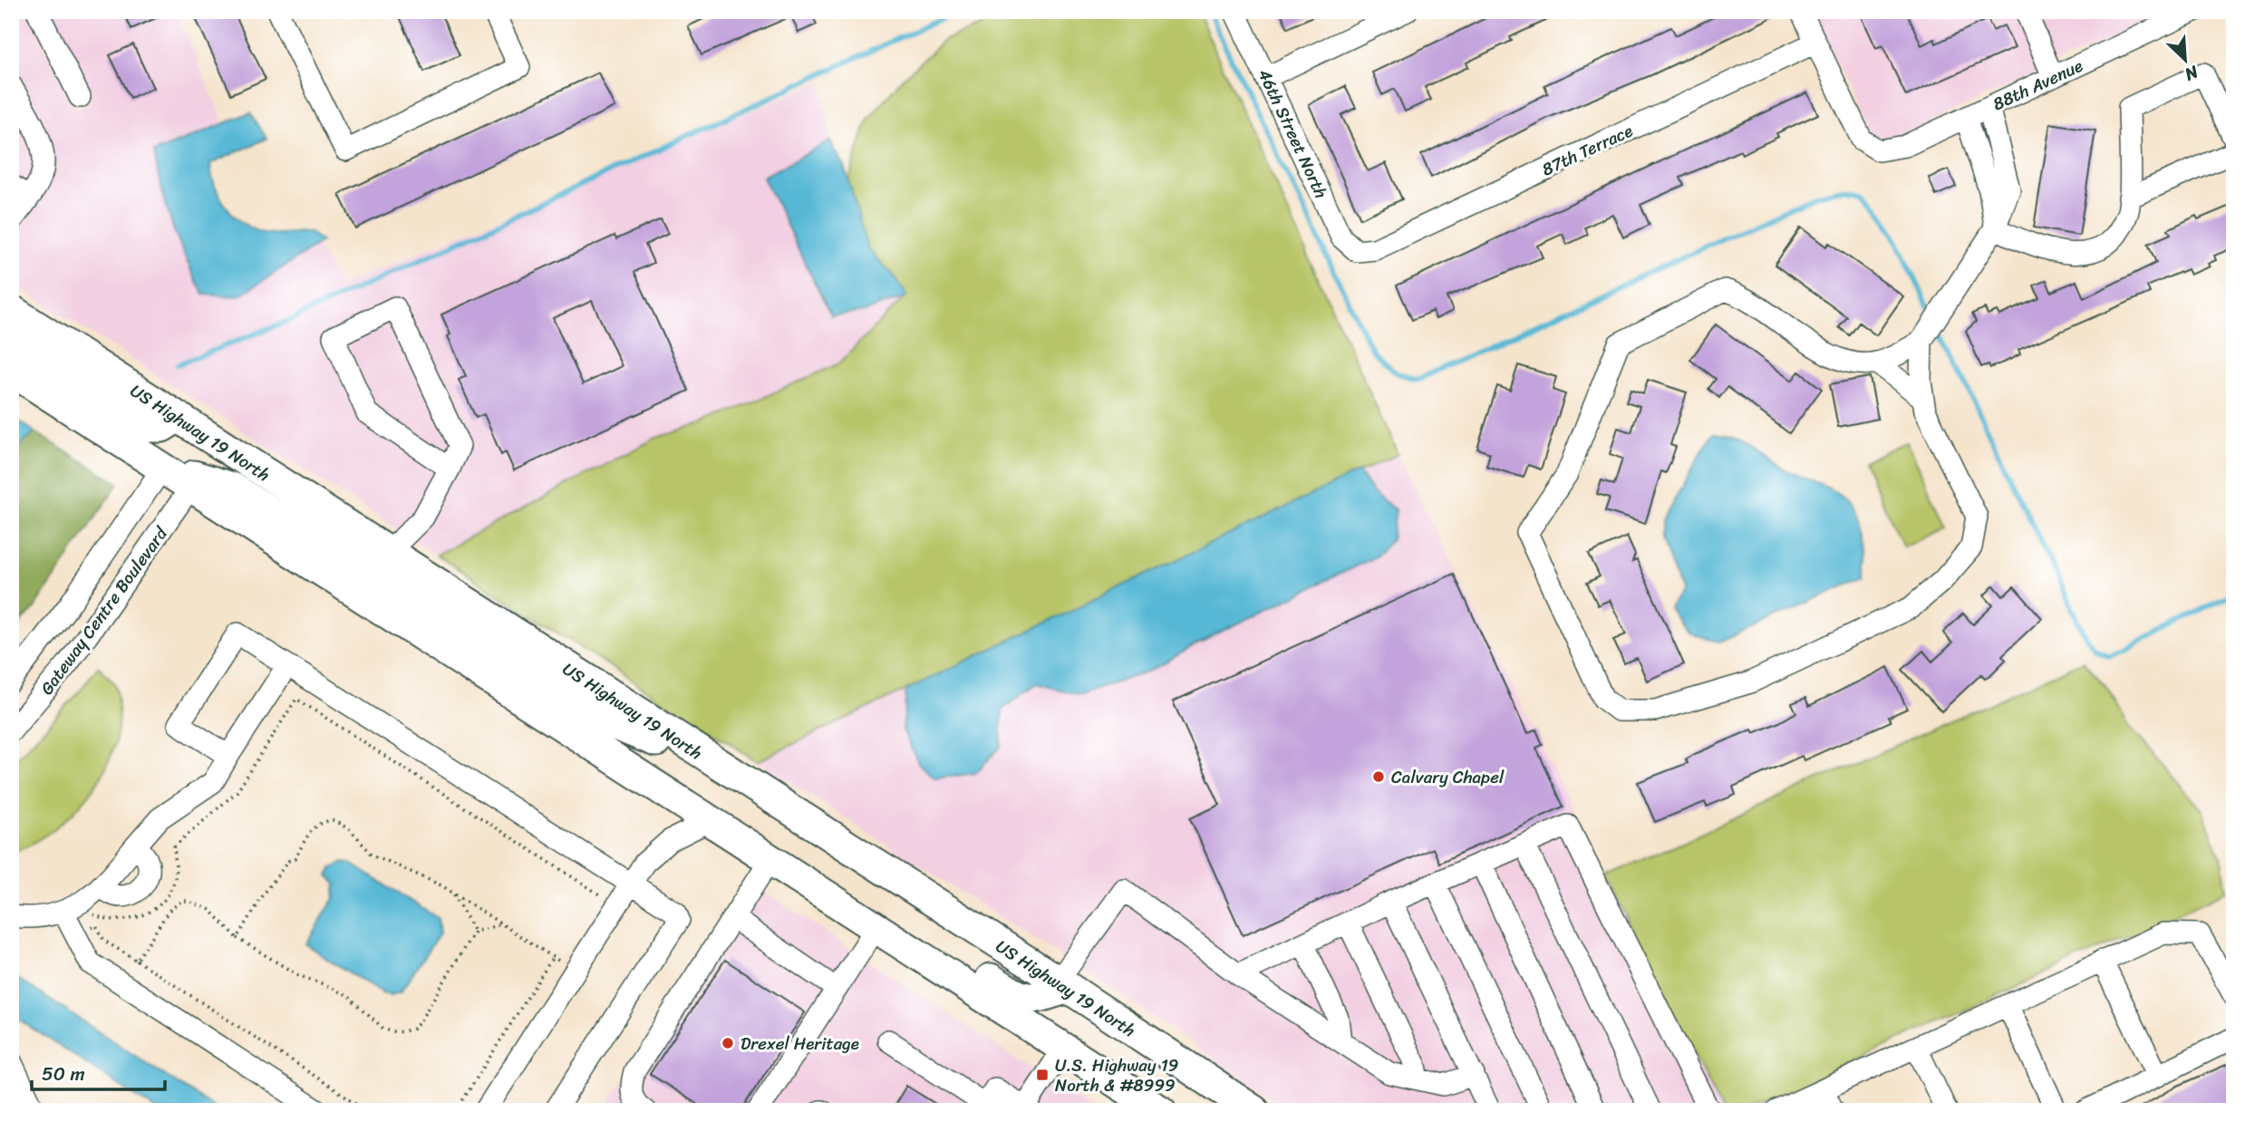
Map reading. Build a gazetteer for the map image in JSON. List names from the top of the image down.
{
  "streets": {
    "highway": ["US Highway 19 North"],
    "street": [
      "88th Avenue",
      "46th Street North",
      "87th Terrace",
      "Gateway Centre Boulevard"
    ]
  },
  "crossings": [
    ["88th Avenue", "87th Terrace"],
    ["46th Street North", "87th Terrace"]
  ],
  "places": {
    "other": ["Calvary Chapel", "Drexel Heritage"],
    "transit": ["U.S. Highway 19 North & #8999"]
  },
  "scale_bar": "50 m",
  "north": "bottom right"
}
